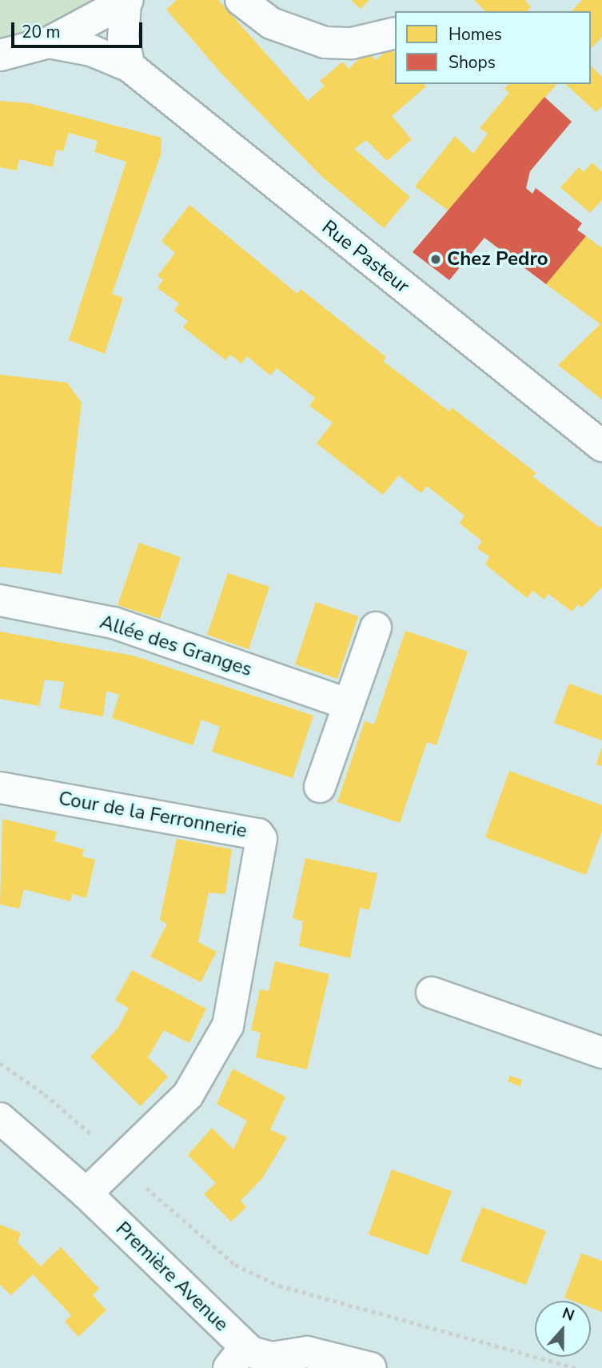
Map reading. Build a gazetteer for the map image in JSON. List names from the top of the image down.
{
  "streets": {
    "street": [
      "Rue Pasteur",
      "Allée des Granges",
      "Cour de la Ferronnerie",
      "Première Avenue"
    ]
  },
  "crossings": [
    ["Cour de la Ferronnerie", "Première Avenue"]
  ],
  "places": ["Chez Pedro"],
  "legend": ["Homes", "Shops"],
  "scale_bar": "20 m",
  "north": "top"
}
